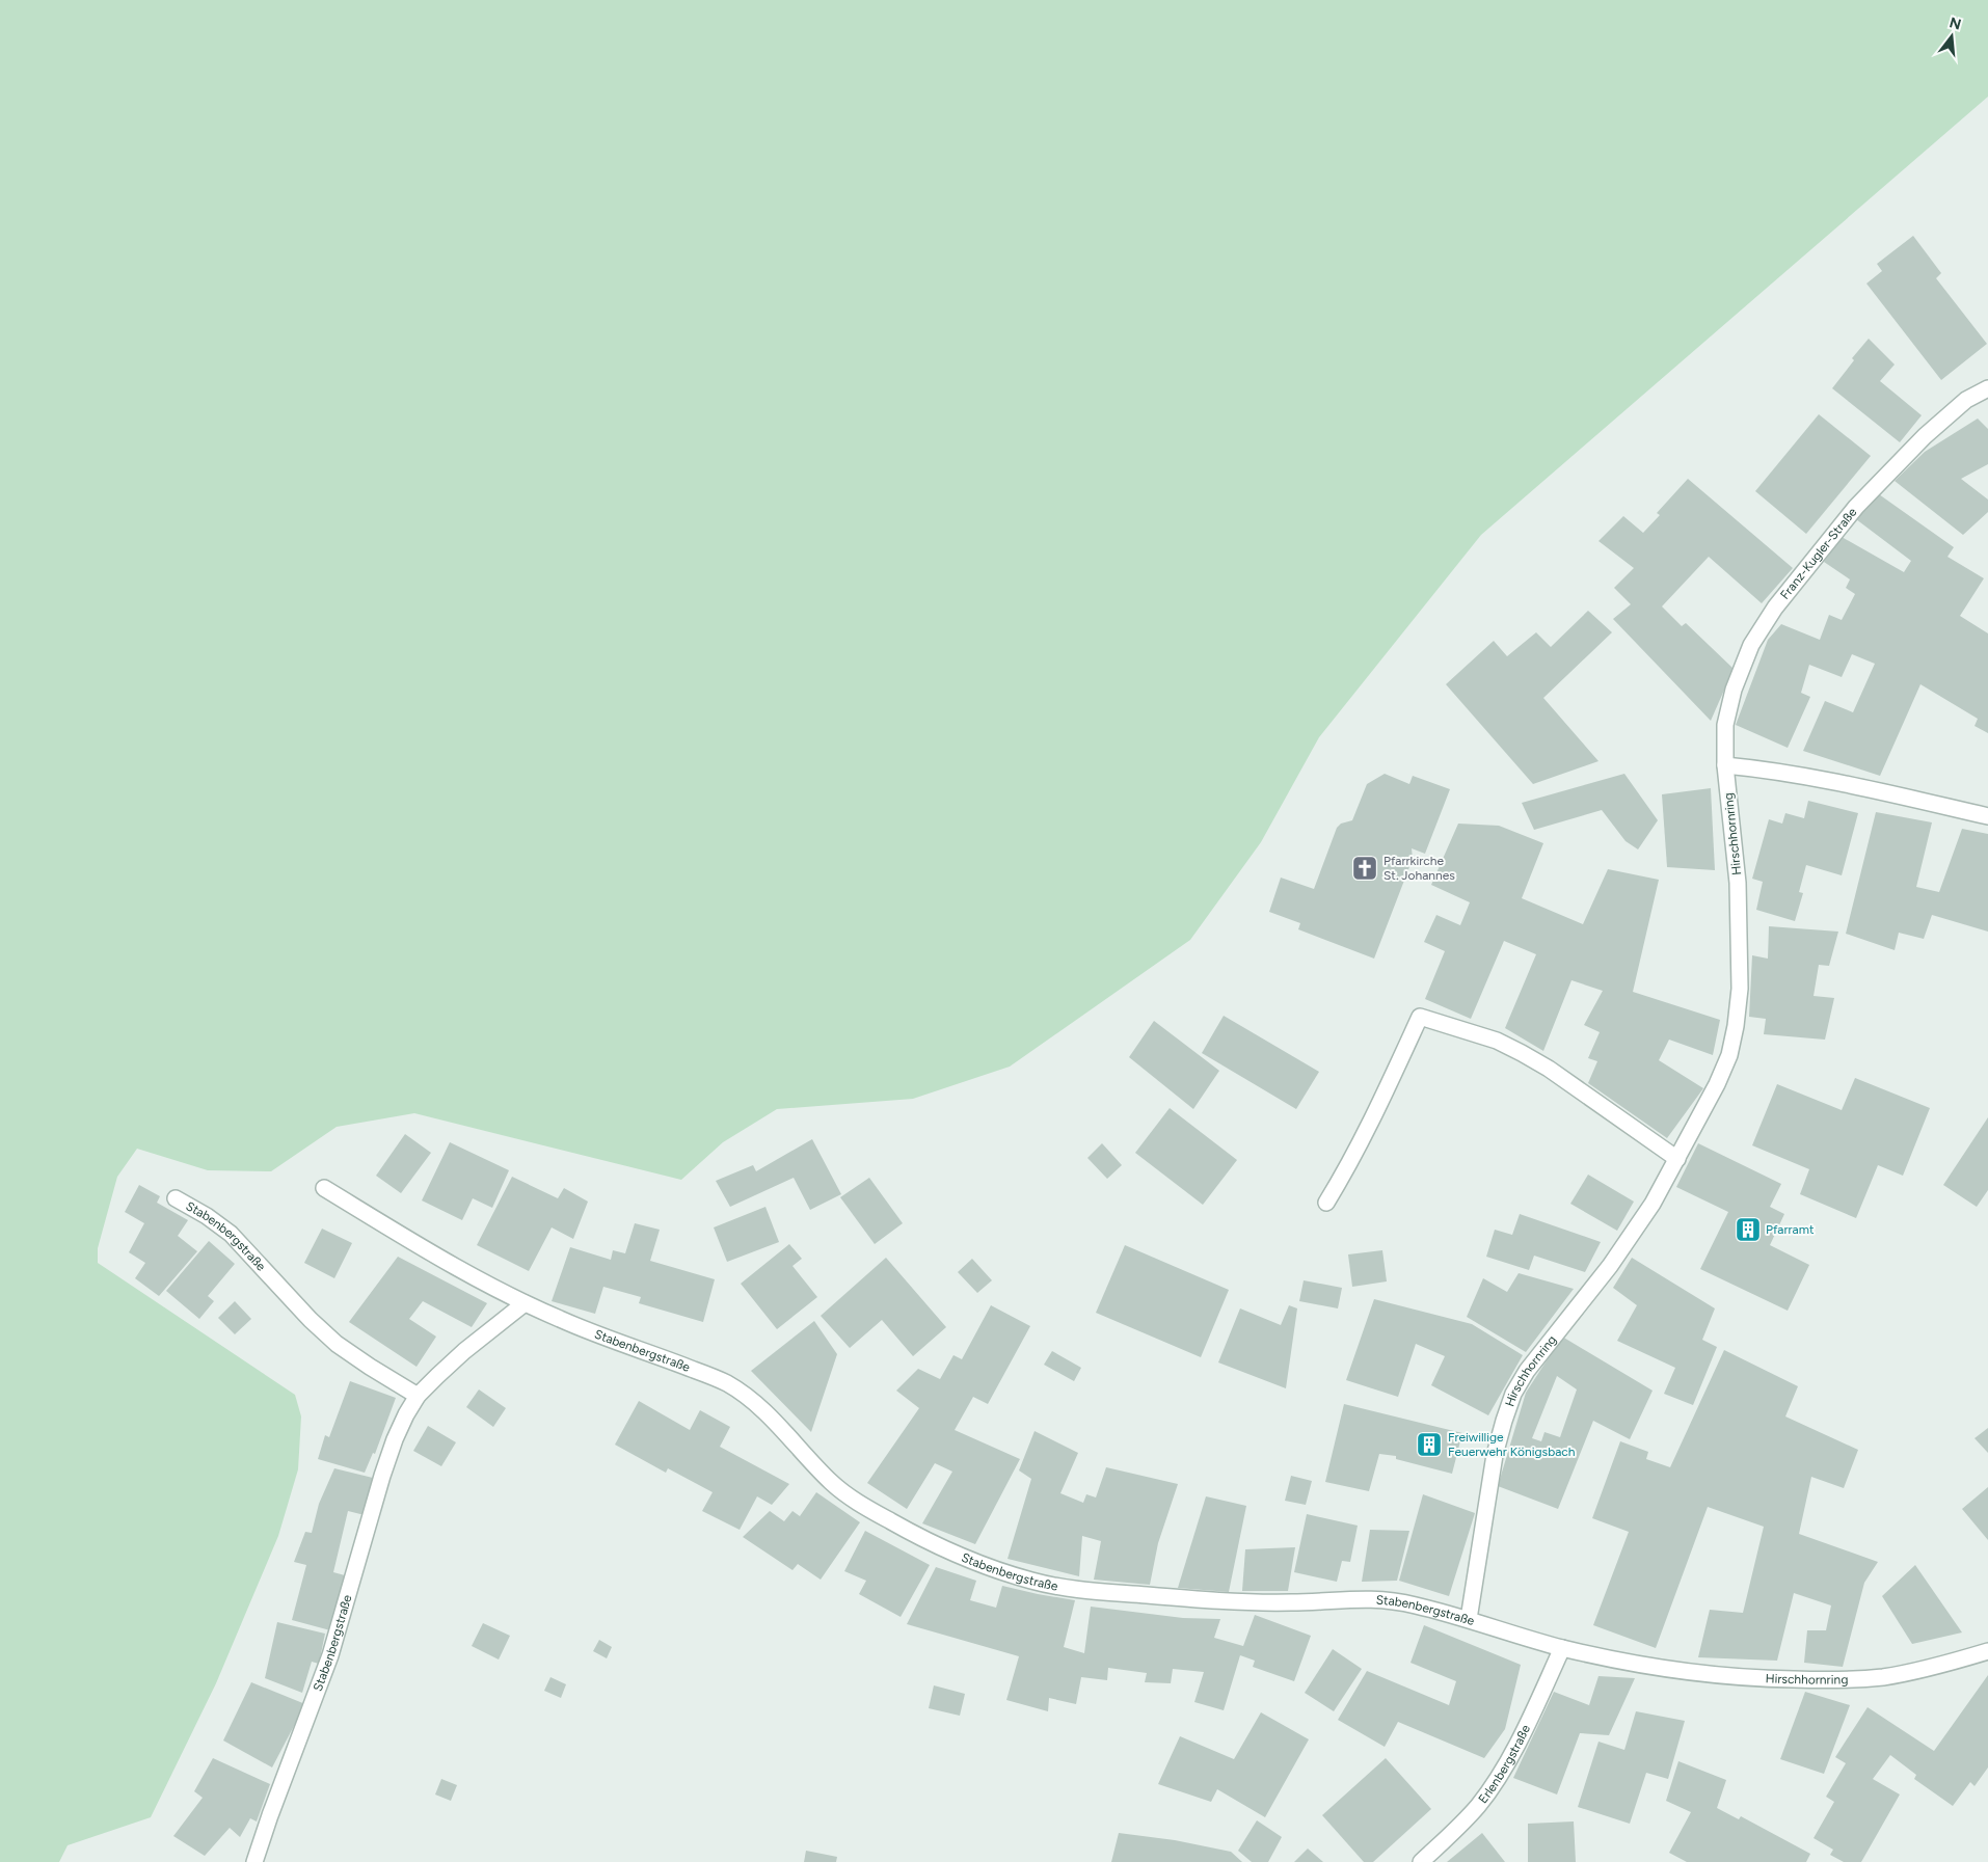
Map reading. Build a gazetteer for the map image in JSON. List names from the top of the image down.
{
  "streets": {
    "street": [
      "Franz-Kugler-Straße",
      "Hirschhornring",
      "Stabenbergstraße",
      "Erlenbergstraße"
    ]
  },
  "crossings": [
    ["Franz-Kugler-Straße", "Hirschhornring"],
    ["Hirschhornring", "Stabenbergstraße"],
    ["Hirschhornring", "Erlenbergstraße"],
    ["Stabenbergstraße", "Erlenbergstraße"]
  ],
  "places": {
    "church": ["Pfarrkirche St. Johannes"],
    "building": ["Pfarramt", "Freiwillige Feuerwehr Königsbach"]
  },
  "north": "top"
}
